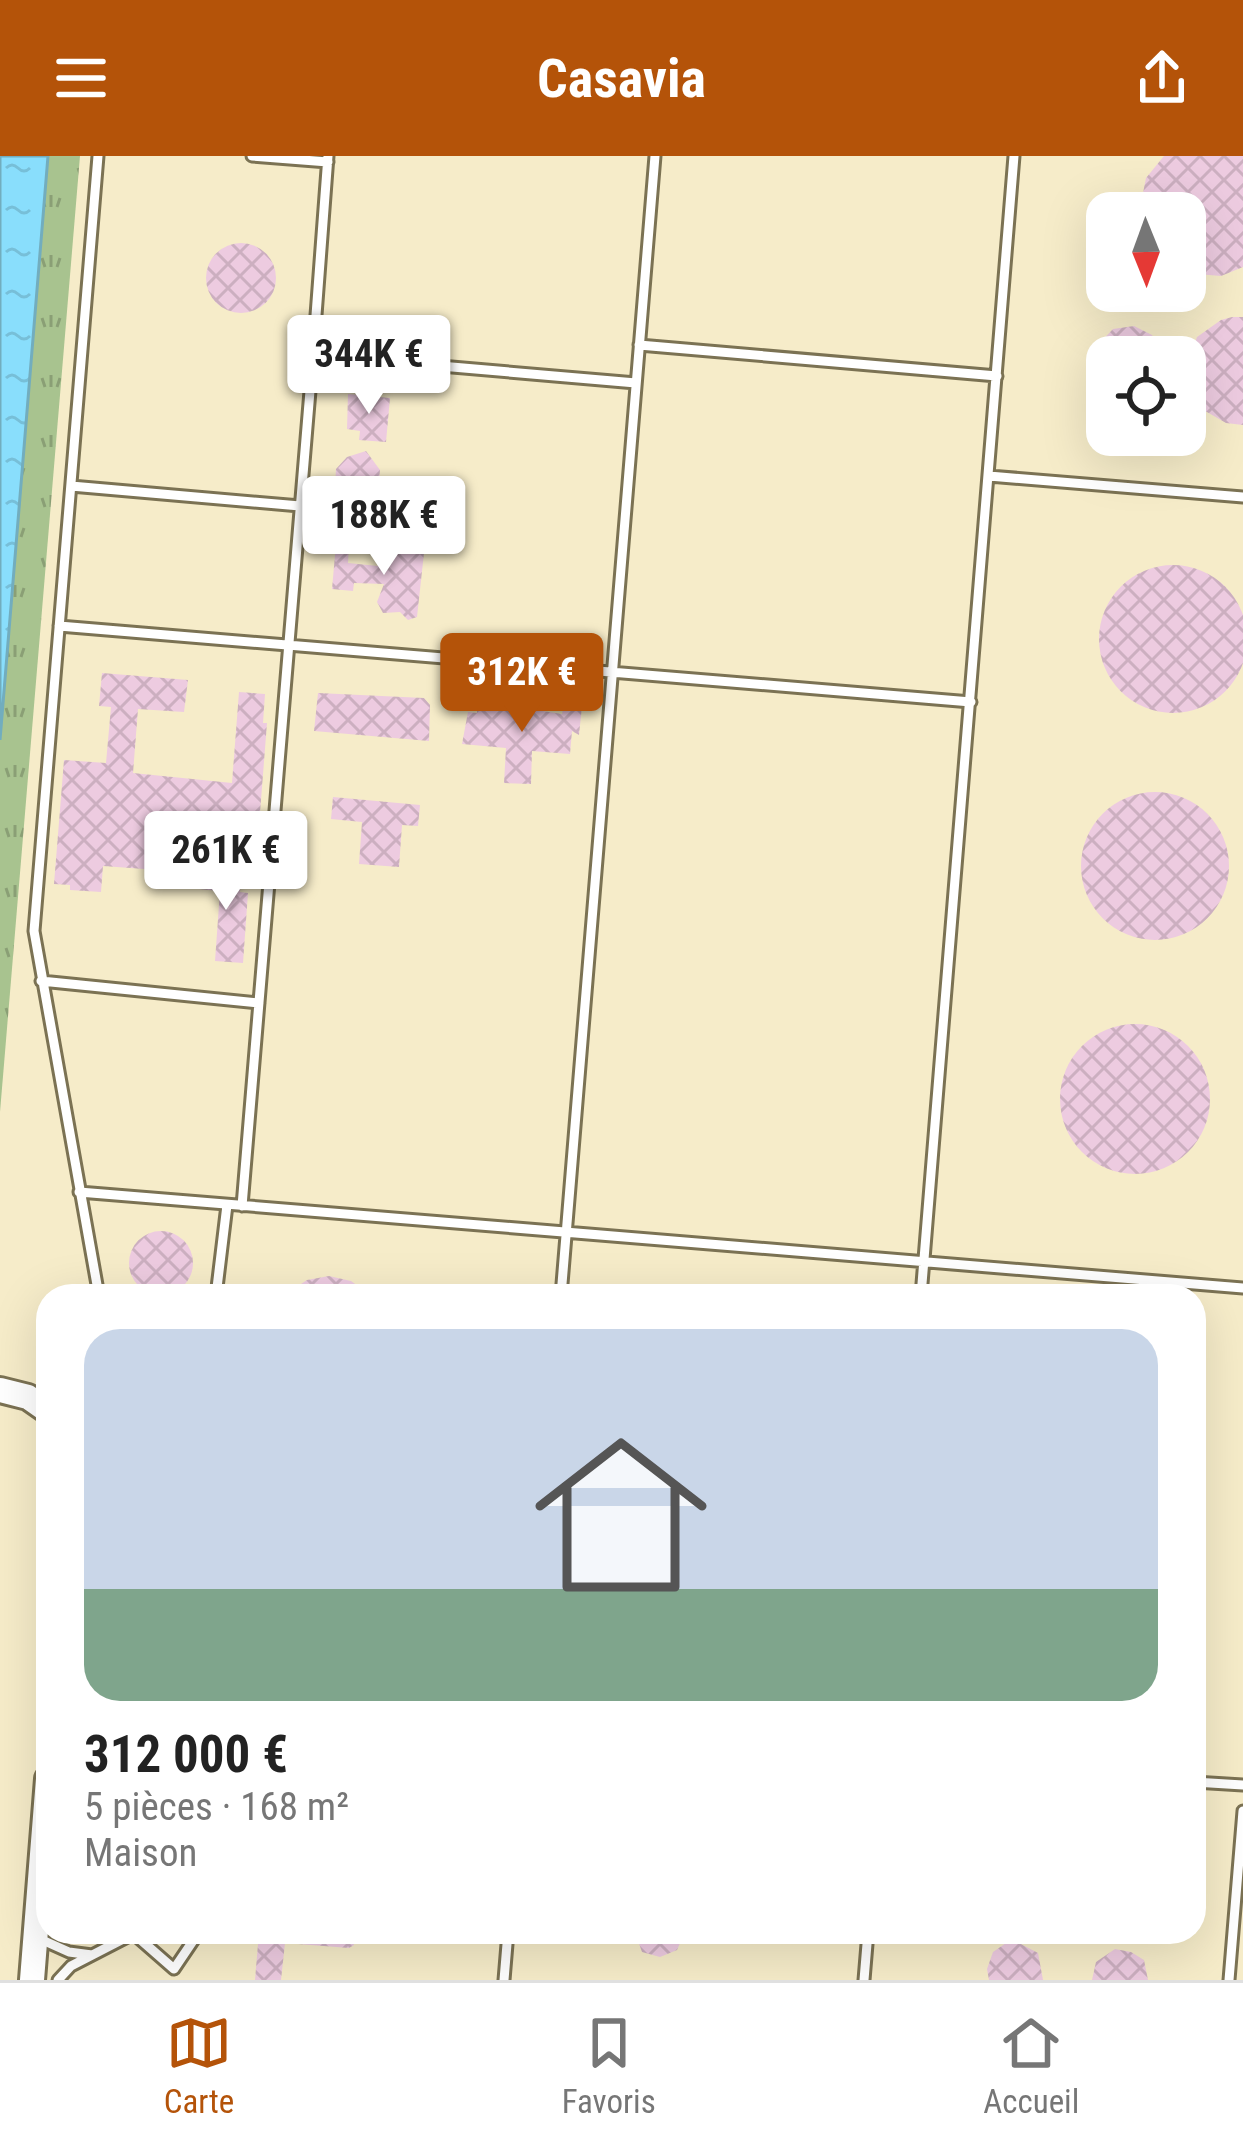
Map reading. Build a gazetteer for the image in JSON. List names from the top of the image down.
{
  "north": "bottom",
  "page": {
    "header": "Casavia",
    "price": [
      "344K €",
      "188K €",
      "312K €",
      "261K €"
    ],
    "list": [
      {
        "name": "312 000 €",
        "note": "5 pièces · 168 m² · Maison"
      }
    ],
    "tabs": ["Carte", "Favoris", "Accueil"]
  }
}
